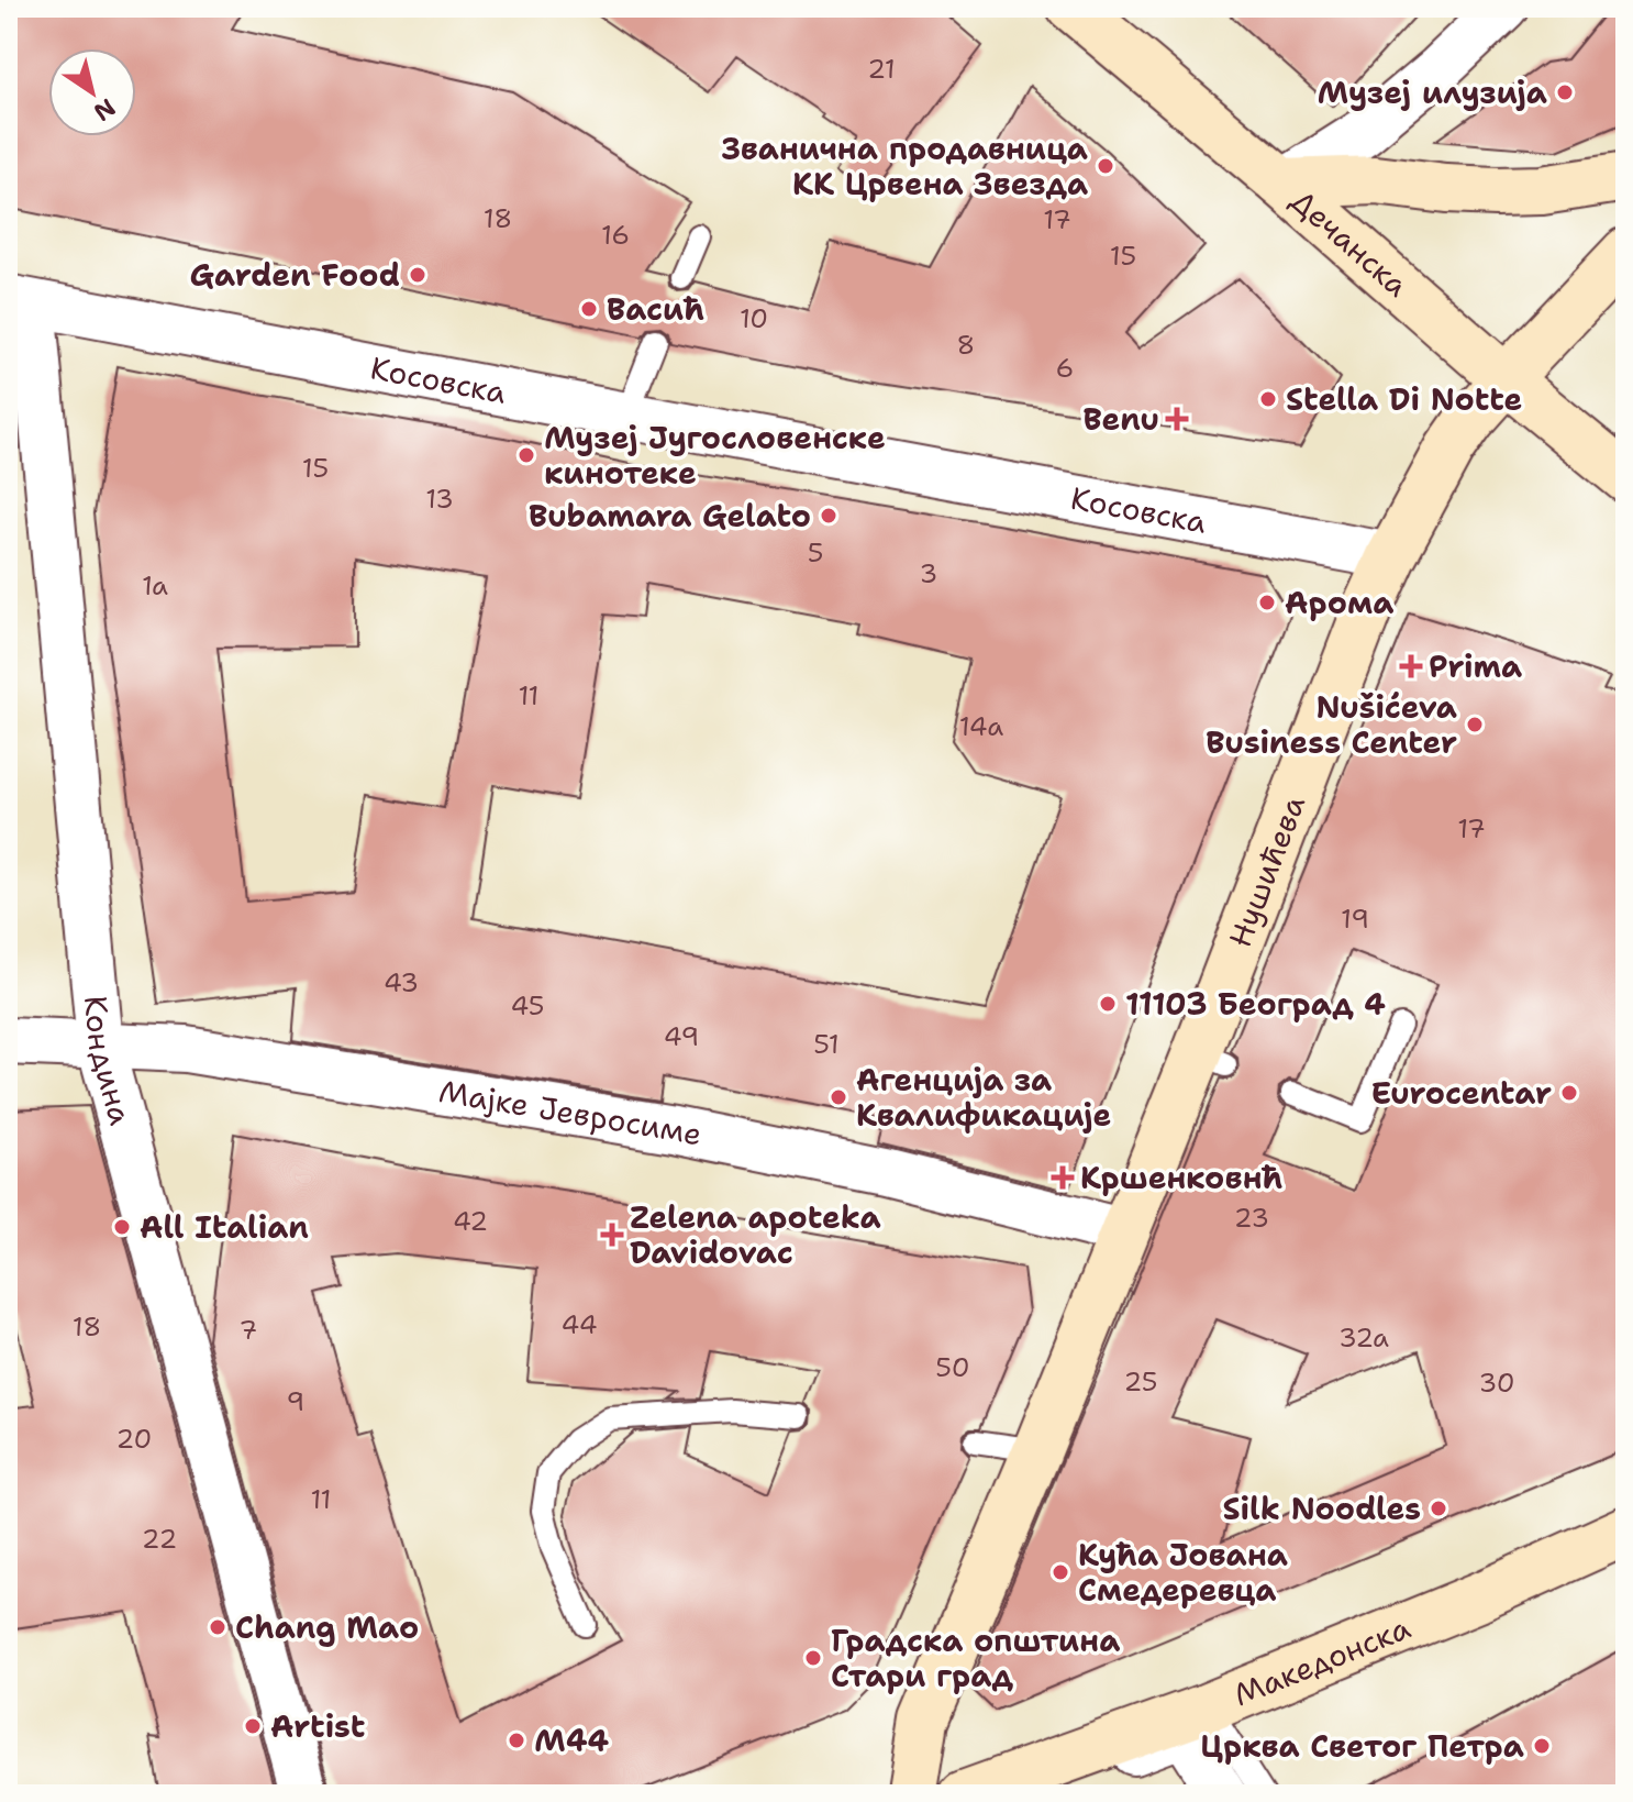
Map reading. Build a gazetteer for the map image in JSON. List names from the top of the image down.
{
  "streets": {
    "street": [
      "Дечанска",
      "Косовска",
      "Нушићева",
      "Кондина",
      "Мајке Јевросиме",
      "Македонска"
    ]
  },
  "crossings": [
    ["Дечанска", "Нушићева"],
    ["Косовска", "Нушићева"],
    ["Косовска", "Кондина"],
    ["Нушићева", "Мајке Јевросиме"],
    ["Кондина", "Мајке Јевросиме"]
  ],
  "places": {
    "other": [
      "Музеј илузија",
      "Званична продавница КК Црвена Звезда",
      "Garden Food",
      "Васић",
      "Stella Di Notte",
      "Музеј Југословенске кинотеке",
      "Bubamara Gelato",
      "Арома",
      "Nušićeva Business Center",
      "11103 Београд 4",
      "Eurocentar",
      "Агенција за Квалификације",
      "All Italian",
      "Silk Noodles",
      "Кућа Јована Смедеревца",
      "Chang Mao",
      "Градска општина Стари град",
      "Artist",
      "М44",
      "Црква Светог Петра"
    ],
    "health": [
      "Benu",
      "Prima",
      "Кршенковнћ",
      "Zelena apoteka Davidovac"
    ]
  },
  "house_numbers": [
    "21",
    "18",
    "17",
    "16",
    "15",
    "10",
    "8",
    "6",
    "15",
    "13",
    "5",
    "3",
    "1a",
    "11",
    "14a",
    "17",
    "19",
    "43",
    "45",
    "49",
    "51",
    "23",
    "42",
    "44",
    "18",
    "7",
    "32a",
    "50",
    "25",
    "30",
    "9",
    "20",
    "11",
    "22"
  ],
  "north": "bottom right"
}
